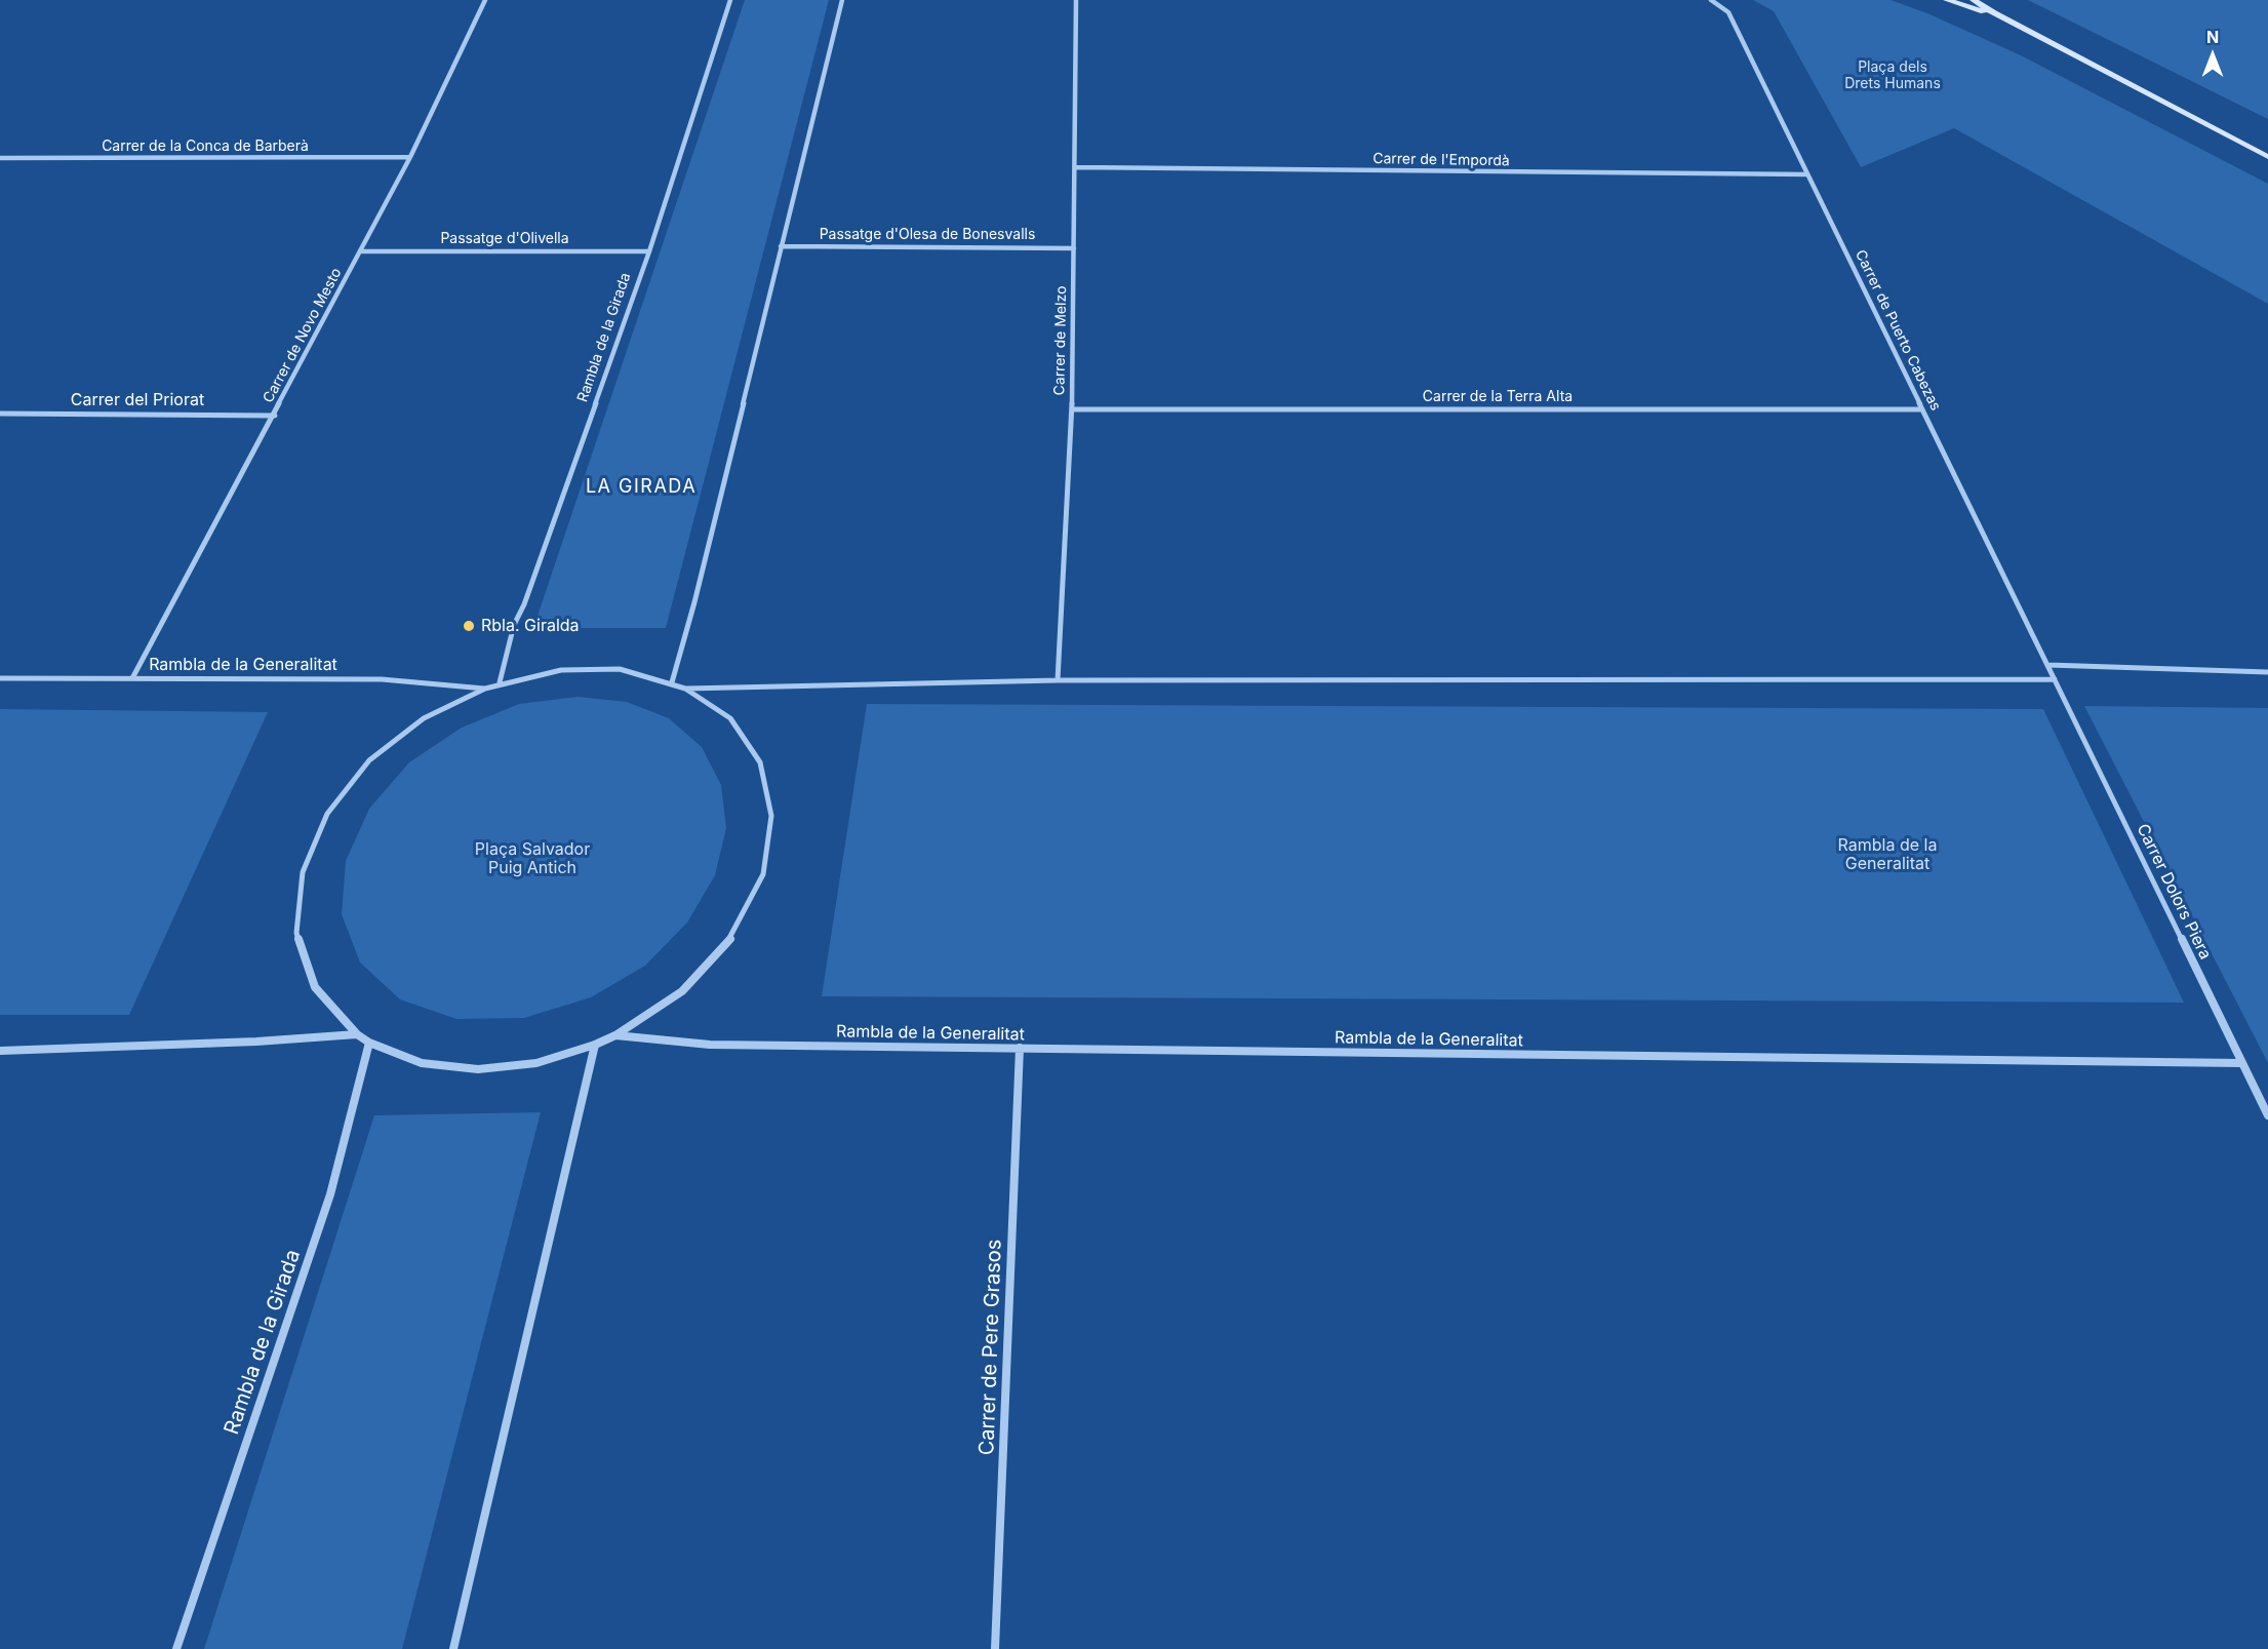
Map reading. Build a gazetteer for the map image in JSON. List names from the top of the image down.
{
  "streets": {
    "street": [
      "Carrer de la Conca de Barberà",
      "Carrer de l'Empordà",
      "Passatge d'Olesa de Bonesvalls",
      "Passatge d'Olivella",
      "Carrer de Puerto Cabezas",
      "Carrer de Novo Mesto",
      "Rambla de la Girada",
      "Carrer de Melzo",
      "Carrer de la Terra Alta",
      "Carrer del Priorat",
      "Rambla de la Generalitat",
      "Carrer Dolors Piera",
      "Carrer de Pere Grasos"
    ]
  },
  "crossings": [
    ["Carrer de la Conca de Barberà", "Carrer de Novo Mesto"],
    ["Carrer de l'Empordà", "Carrer de Puerto Cabezas"],
    ["Carrer de l'Empordà", "Carrer de Melzo"],
    ["Passatge d'Olesa de Bonesvalls", "Carrer de Melzo"],
    ["Passatge d'Olivella", "Carrer de Novo Mesto"],
    ["Passatge d'Olivella", "Rambla de la Girada"],
    ["Carrer de Puerto Cabezas", "Carrer de la Terra Alta"],
    ["Carrer de Puerto Cabezas", "Carrer Dolors Piera"],
    ["Carrer de Novo Mesto", "Carrer del Priorat"],
    ["Carrer de Novo Mesto", "Rambla de la Generalitat"],
    ["Carrer de Melzo", "Carrer de la Terra Alta"],
    ["Rambla de la Generalitat", "Carrer Dolors Piera"],
    ["Rambla de la Generalitat", "Carrer de Pere Grasos"]
  ],
  "districts": ["LA GIRADA"],
  "parks": ["Plaça dels Drets Humans", "Rambla de la Generalitat", "Plaça Salvador Puig Antich"],
  "places": ["Rbla. Giralda"],
  "north": "top"
}
